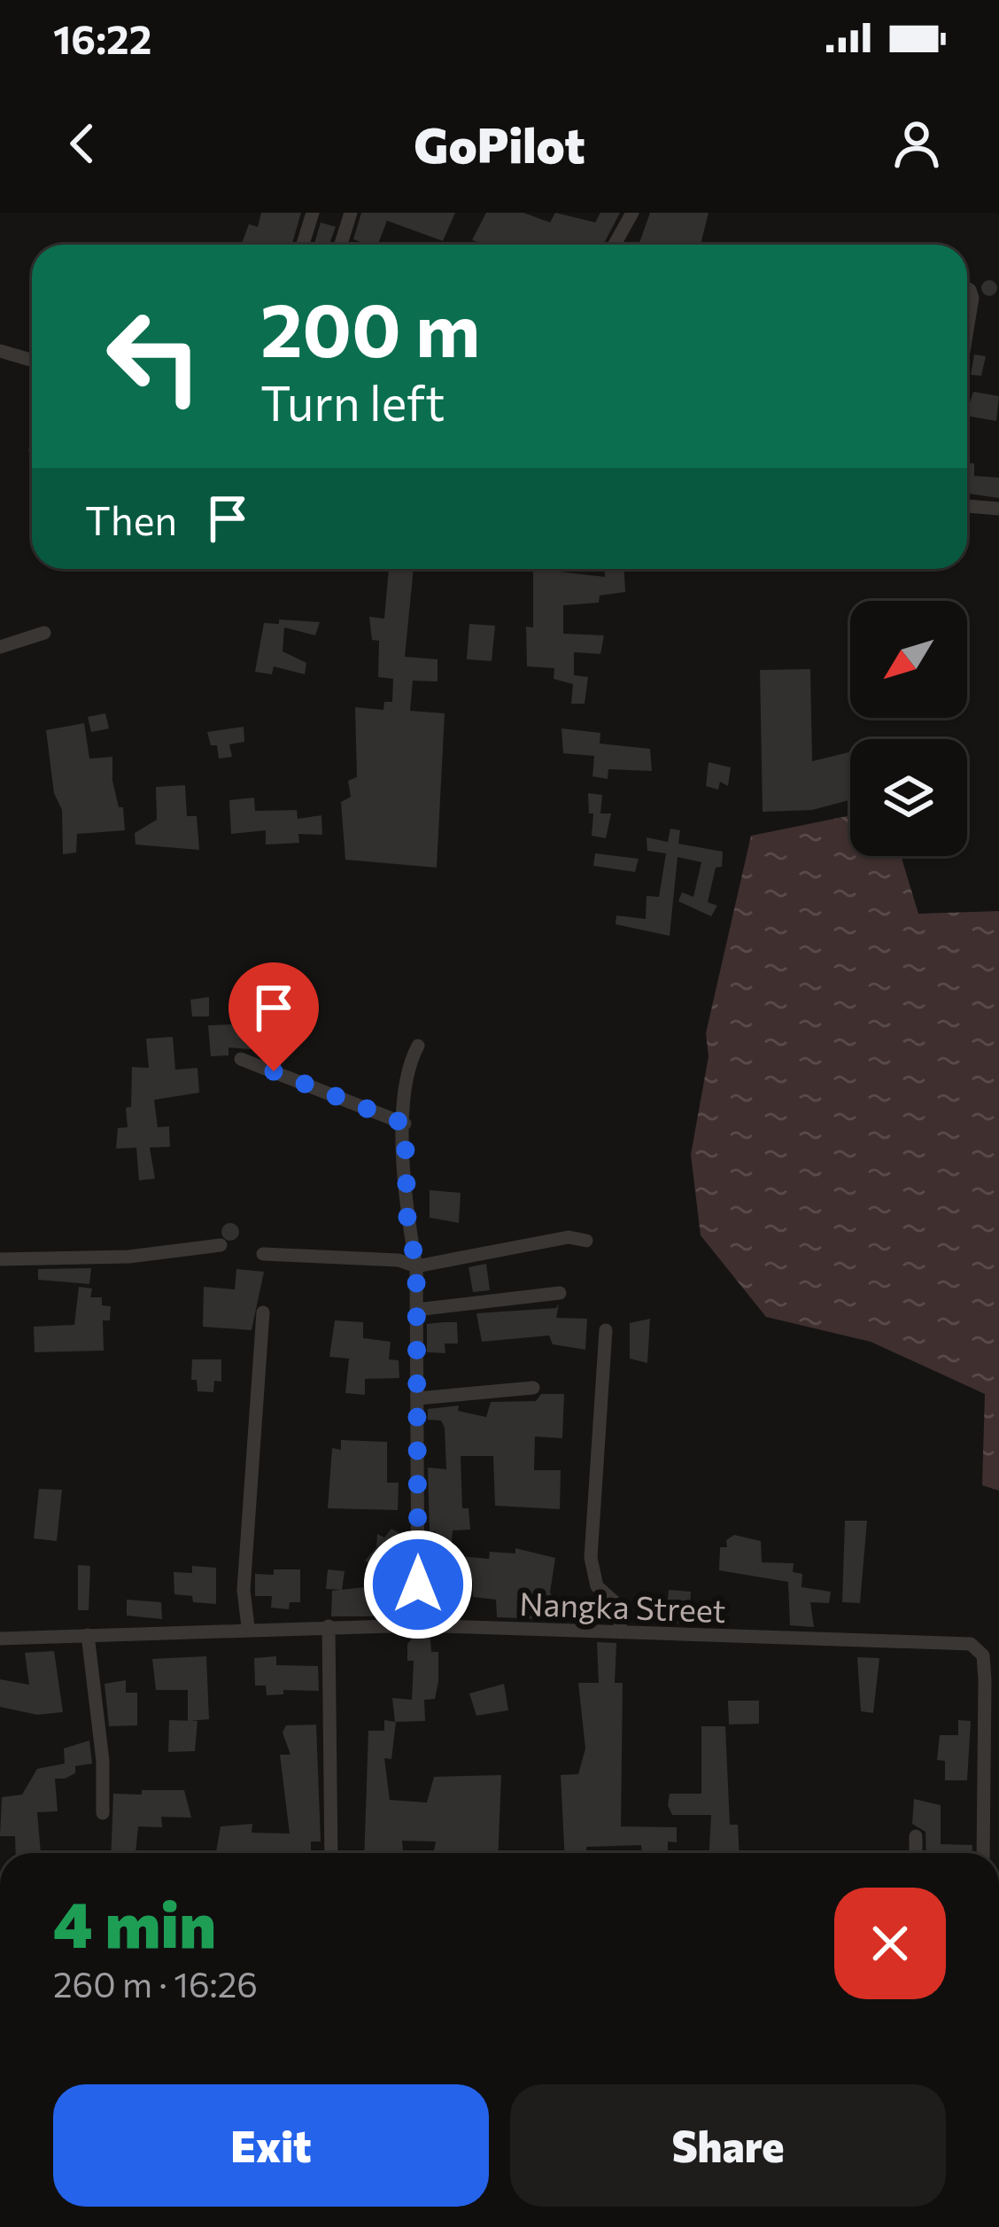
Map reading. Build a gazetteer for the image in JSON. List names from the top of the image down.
{
  "streets": {
    "street": ["Nangka Street"]
  },
  "north": "bottom left",
  "page": {
    "status": "16:22",
    "header": "GoPilot",
    "turn": ["200 m", "Turn left"],
    "then": "Then",
    "heading": ["4 min", "260 m · 16:26"],
    "buttons": ["Exit", "Share"]
  }
}
